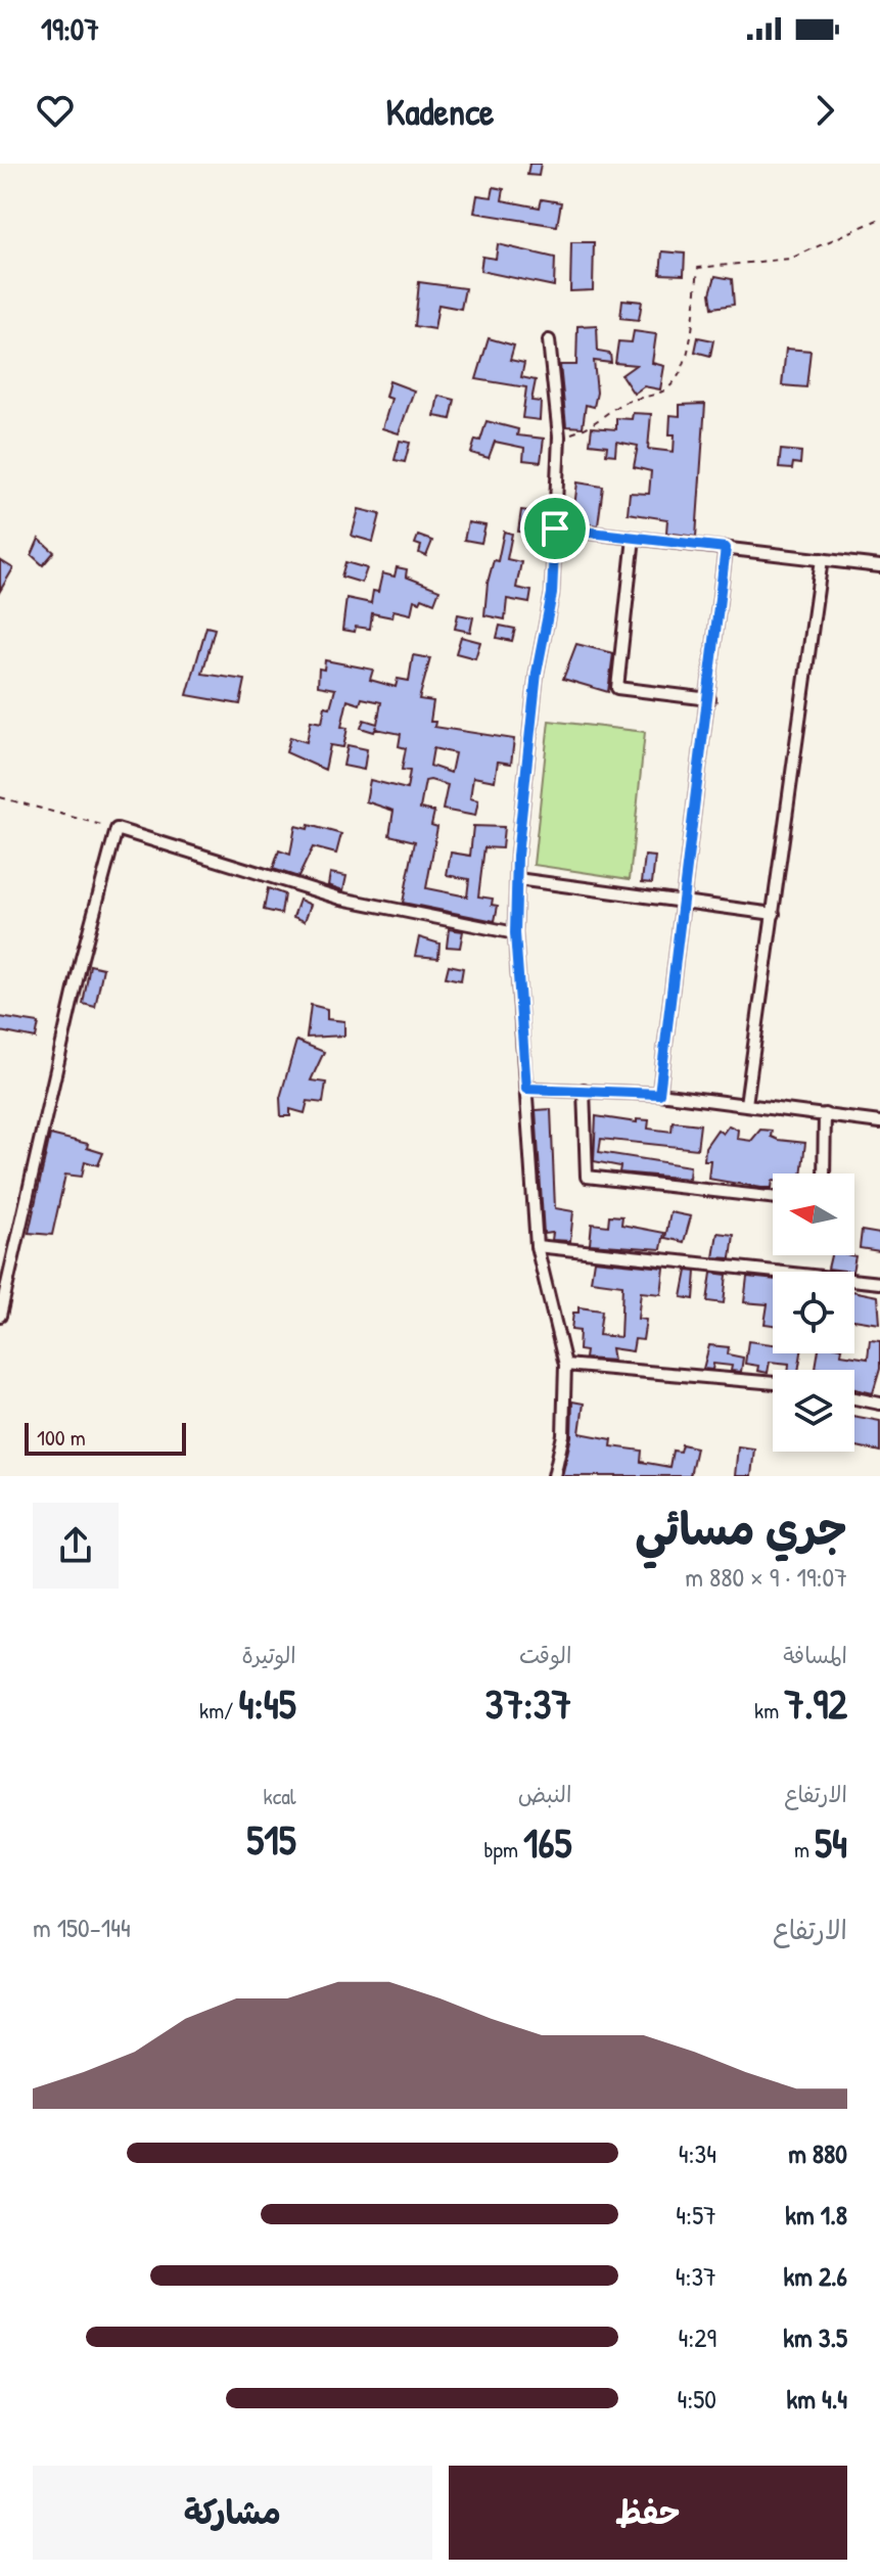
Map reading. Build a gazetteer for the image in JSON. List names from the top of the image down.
{
  "scale_bar": "100 m",
  "north": "left",
  "page": {
    "status": "19:07",
    "header": "Kadence",
    "scale": "100 m",
    "heading": ["جري مسائي", "19:07 · 9 × 880 m"],
    "stats": [
      ["المسافة", "7.92 km"],
      ["الوقت", "37:37"],
      ["الوتيرة", "4:45 /km"],
      ["الارتفاع", "54 m"],
      ["النبض", "165 bpm"],
      ["kcal", "515"]
    ],
    "chart": ["الارتفاع", "144–150 m"],
    "list": [
      {
        "name": "880 m",
        "note": "4:34"
      },
      {
        "name": "1.8 km",
        "note": "4:57"
      },
      {
        "name": "2.6 km",
        "note": "4:37"
      },
      {
        "name": "3.5 km",
        "note": "4:29"
      },
      {
        "name": "4.4 km",
        "note": "4:50"
      }
    ],
    "buttons": ["حفظ", "مشاركة"]
  }
}
